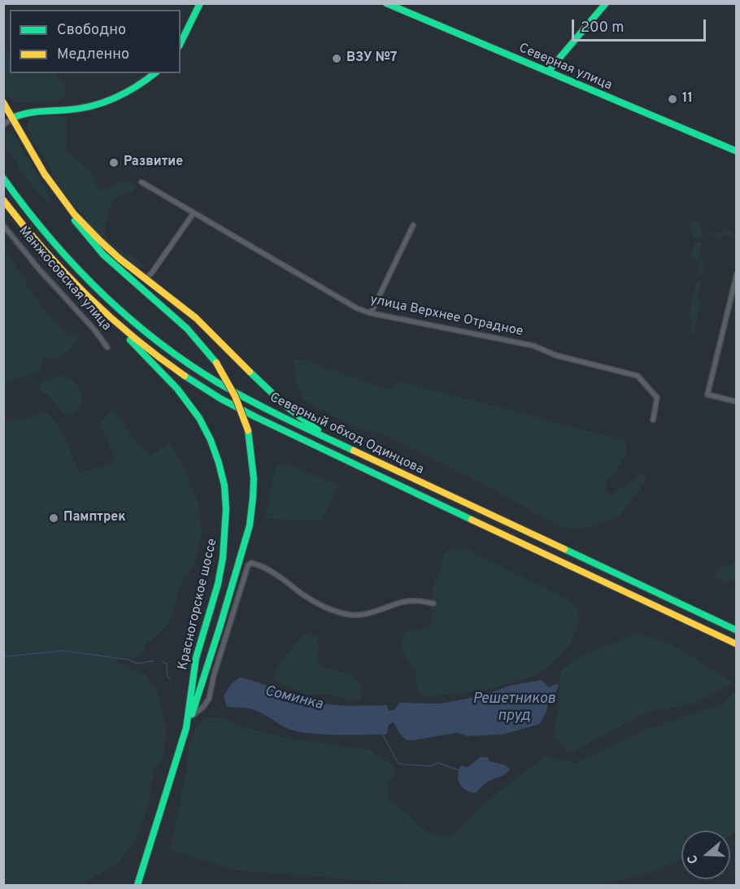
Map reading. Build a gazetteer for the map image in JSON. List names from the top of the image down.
{
  "streets": {
    "main road": ["Северная улица", "Северный обход Одинцова", "Красногорское шоссе"],
    "street": ["Манжосовская улица", "улица Верхнее Отрадное"]
  },
  "crossings": [
    ["Северный обход Одинцова", "Красногорское шоссе"]
  ],
  "water": ["Соминка", "Решетников пруд"],
  "places": [
    "ВЗУ №7",
    "11",
    "Развитие",
    "Памптрек"
  ],
  "legend": ["Свободно", "Медленно"],
  "scale_bar": "200 m",
  "north": "left"
}
